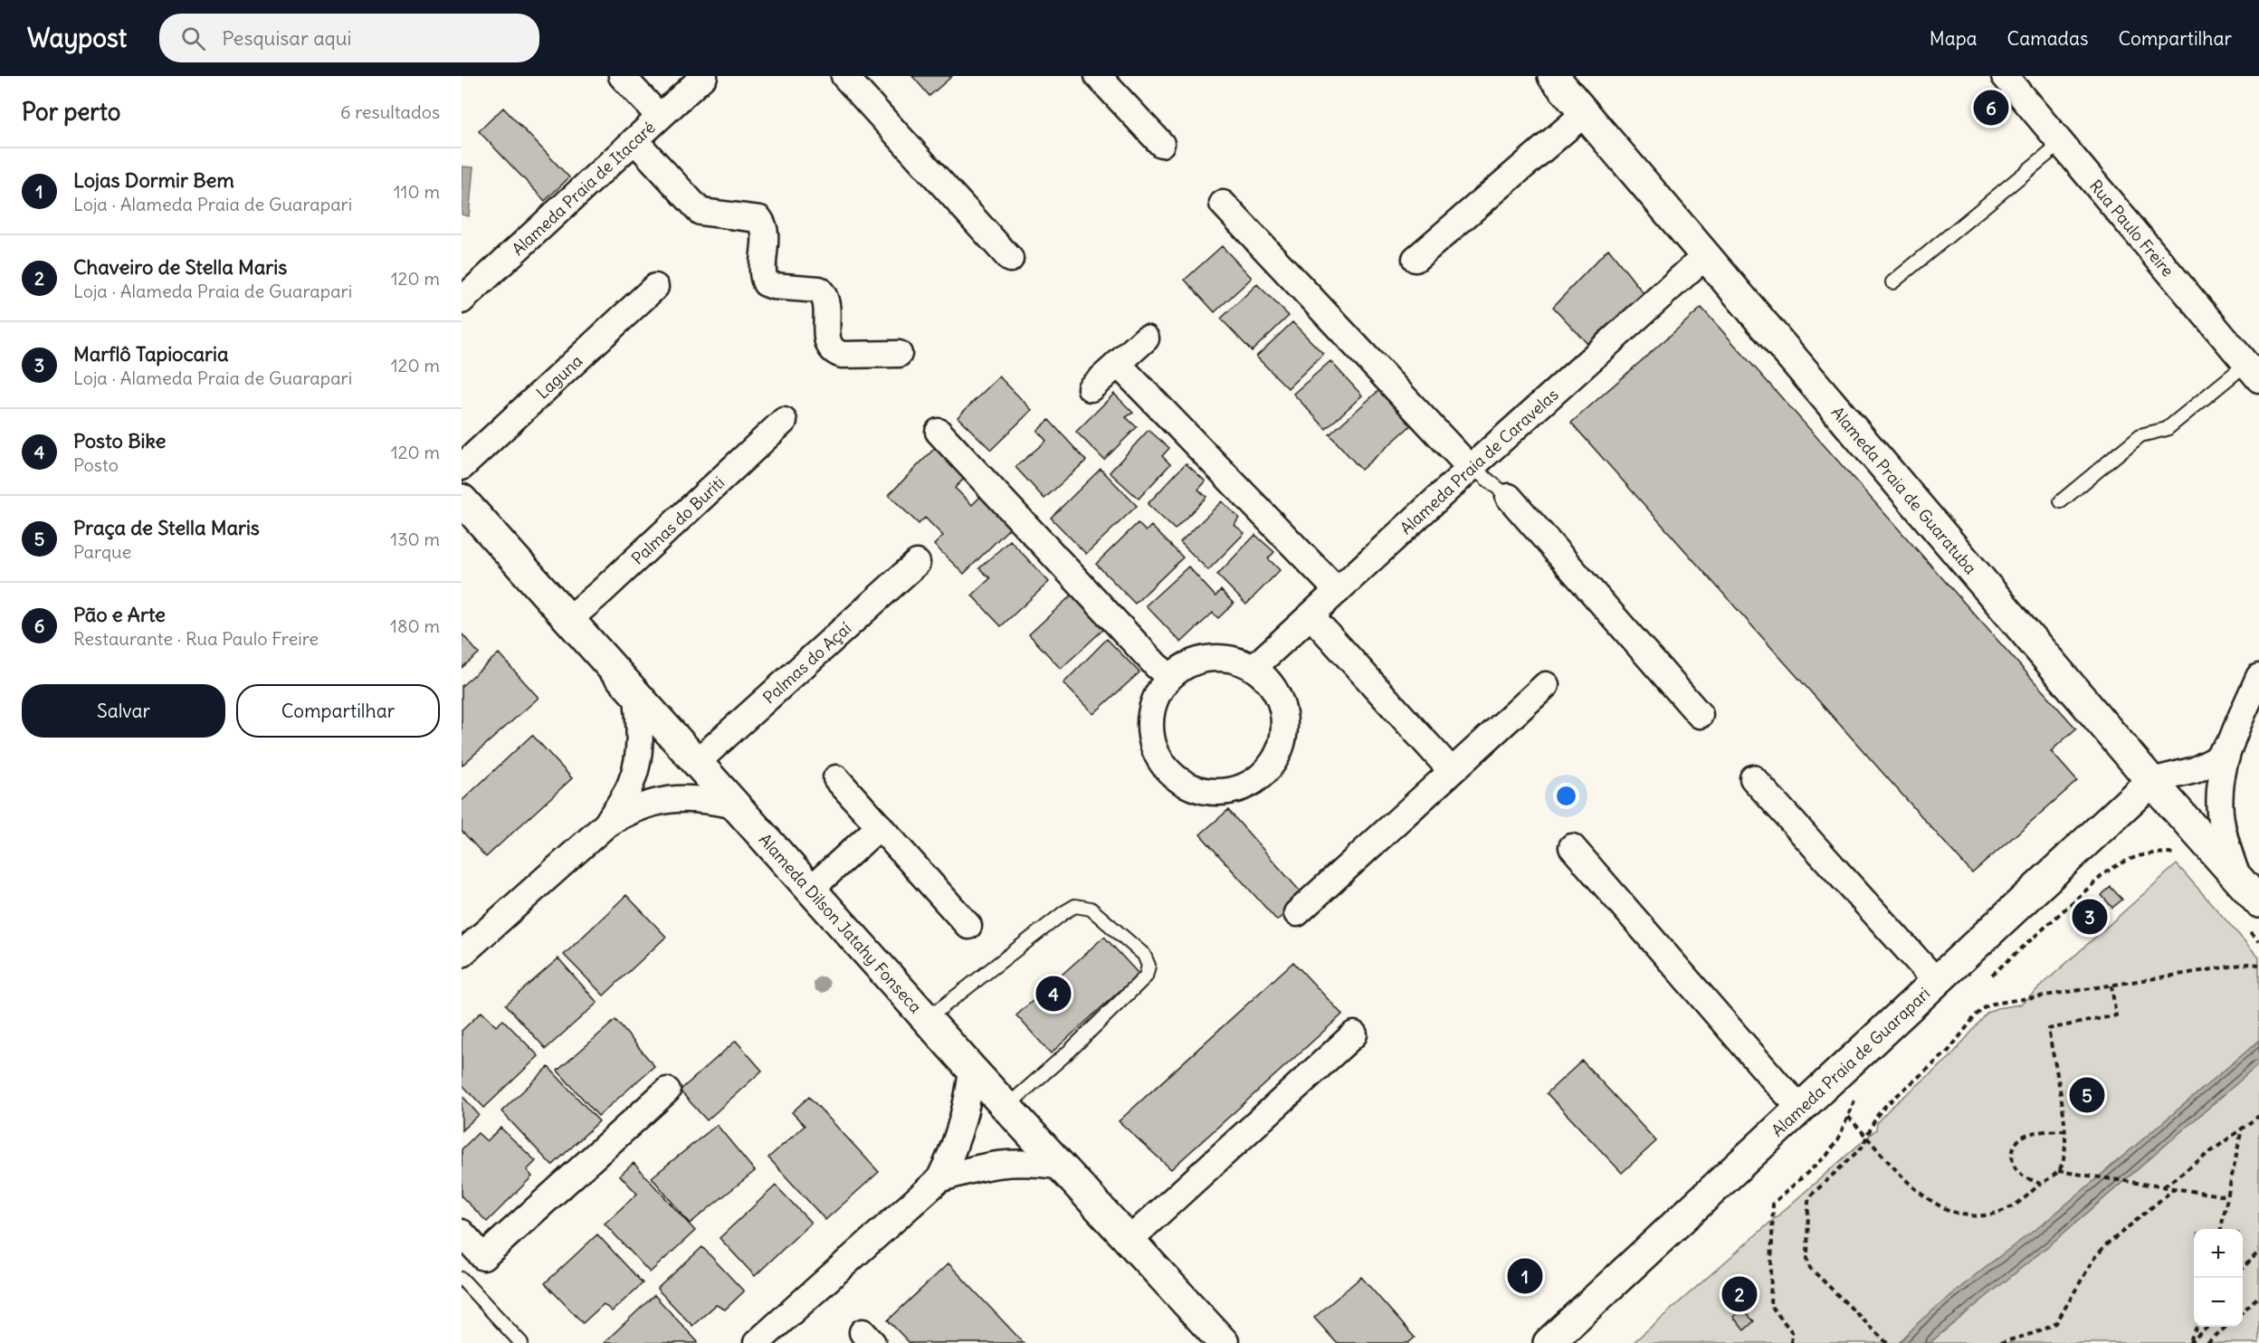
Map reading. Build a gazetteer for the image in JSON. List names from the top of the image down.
{
  "streets": {
    "street": [
      "Alameda Praia de Itacaré",
      "Rua Paulo Freire",
      "Laguna",
      "Alameda Praia de Caravelas",
      "Alameda Praia de Guaratuba",
      "Palmas do Buriti",
      "Palmas do Açaí",
      "Alameda Dilson Jatahy Fonseca",
      "Alameda Praia de Guarapari"
    ]
  },
  "crossings": [
    ["Alameda Praia de Caravelas", "Alameda Praia de Guaratuba"],
    ["Alameda Praia de Guaratuba", "Alameda Praia de Guarapari"],
    ["Palmas do Buriti", "Alameda Dilson Jatahy Fonseca"],
    ["Palmas do Açaí", "Alameda Dilson Jatahy Fonseca"]
  ],
  "page": {
    "header": "Waypost",
    "search": "Pesquisar aqui",
    "nav": ["Mapa", "Camadas", "Compartilhar"],
    "heading": ["Por perto", "6 resultados"],
    "pins": [
      "6",
      "3",
      "4",
      "5",
      "1",
      "2"
    ],
    "list": [
      {
        "mark": "1",
        "name": "Lojas Dormir Bem",
        "note": "Loja · Alameda Praia de Guarapari",
        "value": "110 m"
      },
      {
        "mark": "2",
        "name": "Chaveiro de Stella Maris",
        "note": "Loja · Alameda Praia de Guarapari",
        "value": "120 m"
      },
      {
        "mark": "3",
        "name": "Marflô Tapiocaria",
        "note": "Loja · Alameda Praia de Guarapari",
        "value": "120 m"
      },
      {
        "mark": "4",
        "name": "Posto Bike",
        "note": "Posto",
        "value": "120 m"
      },
      {
        "mark": "5",
        "name": "Praça de Stella Maris",
        "note": "Parque",
        "value": "130 m"
      },
      {
        "mark": "6",
        "name": "Pão e Arte",
        "note": "Restaurante · Rua Paulo Freire",
        "value": "180 m"
      }
    ],
    "buttons": ["Salvar", "Compartilhar"],
    "map_buttons": ["+", "−"]
  }
}
